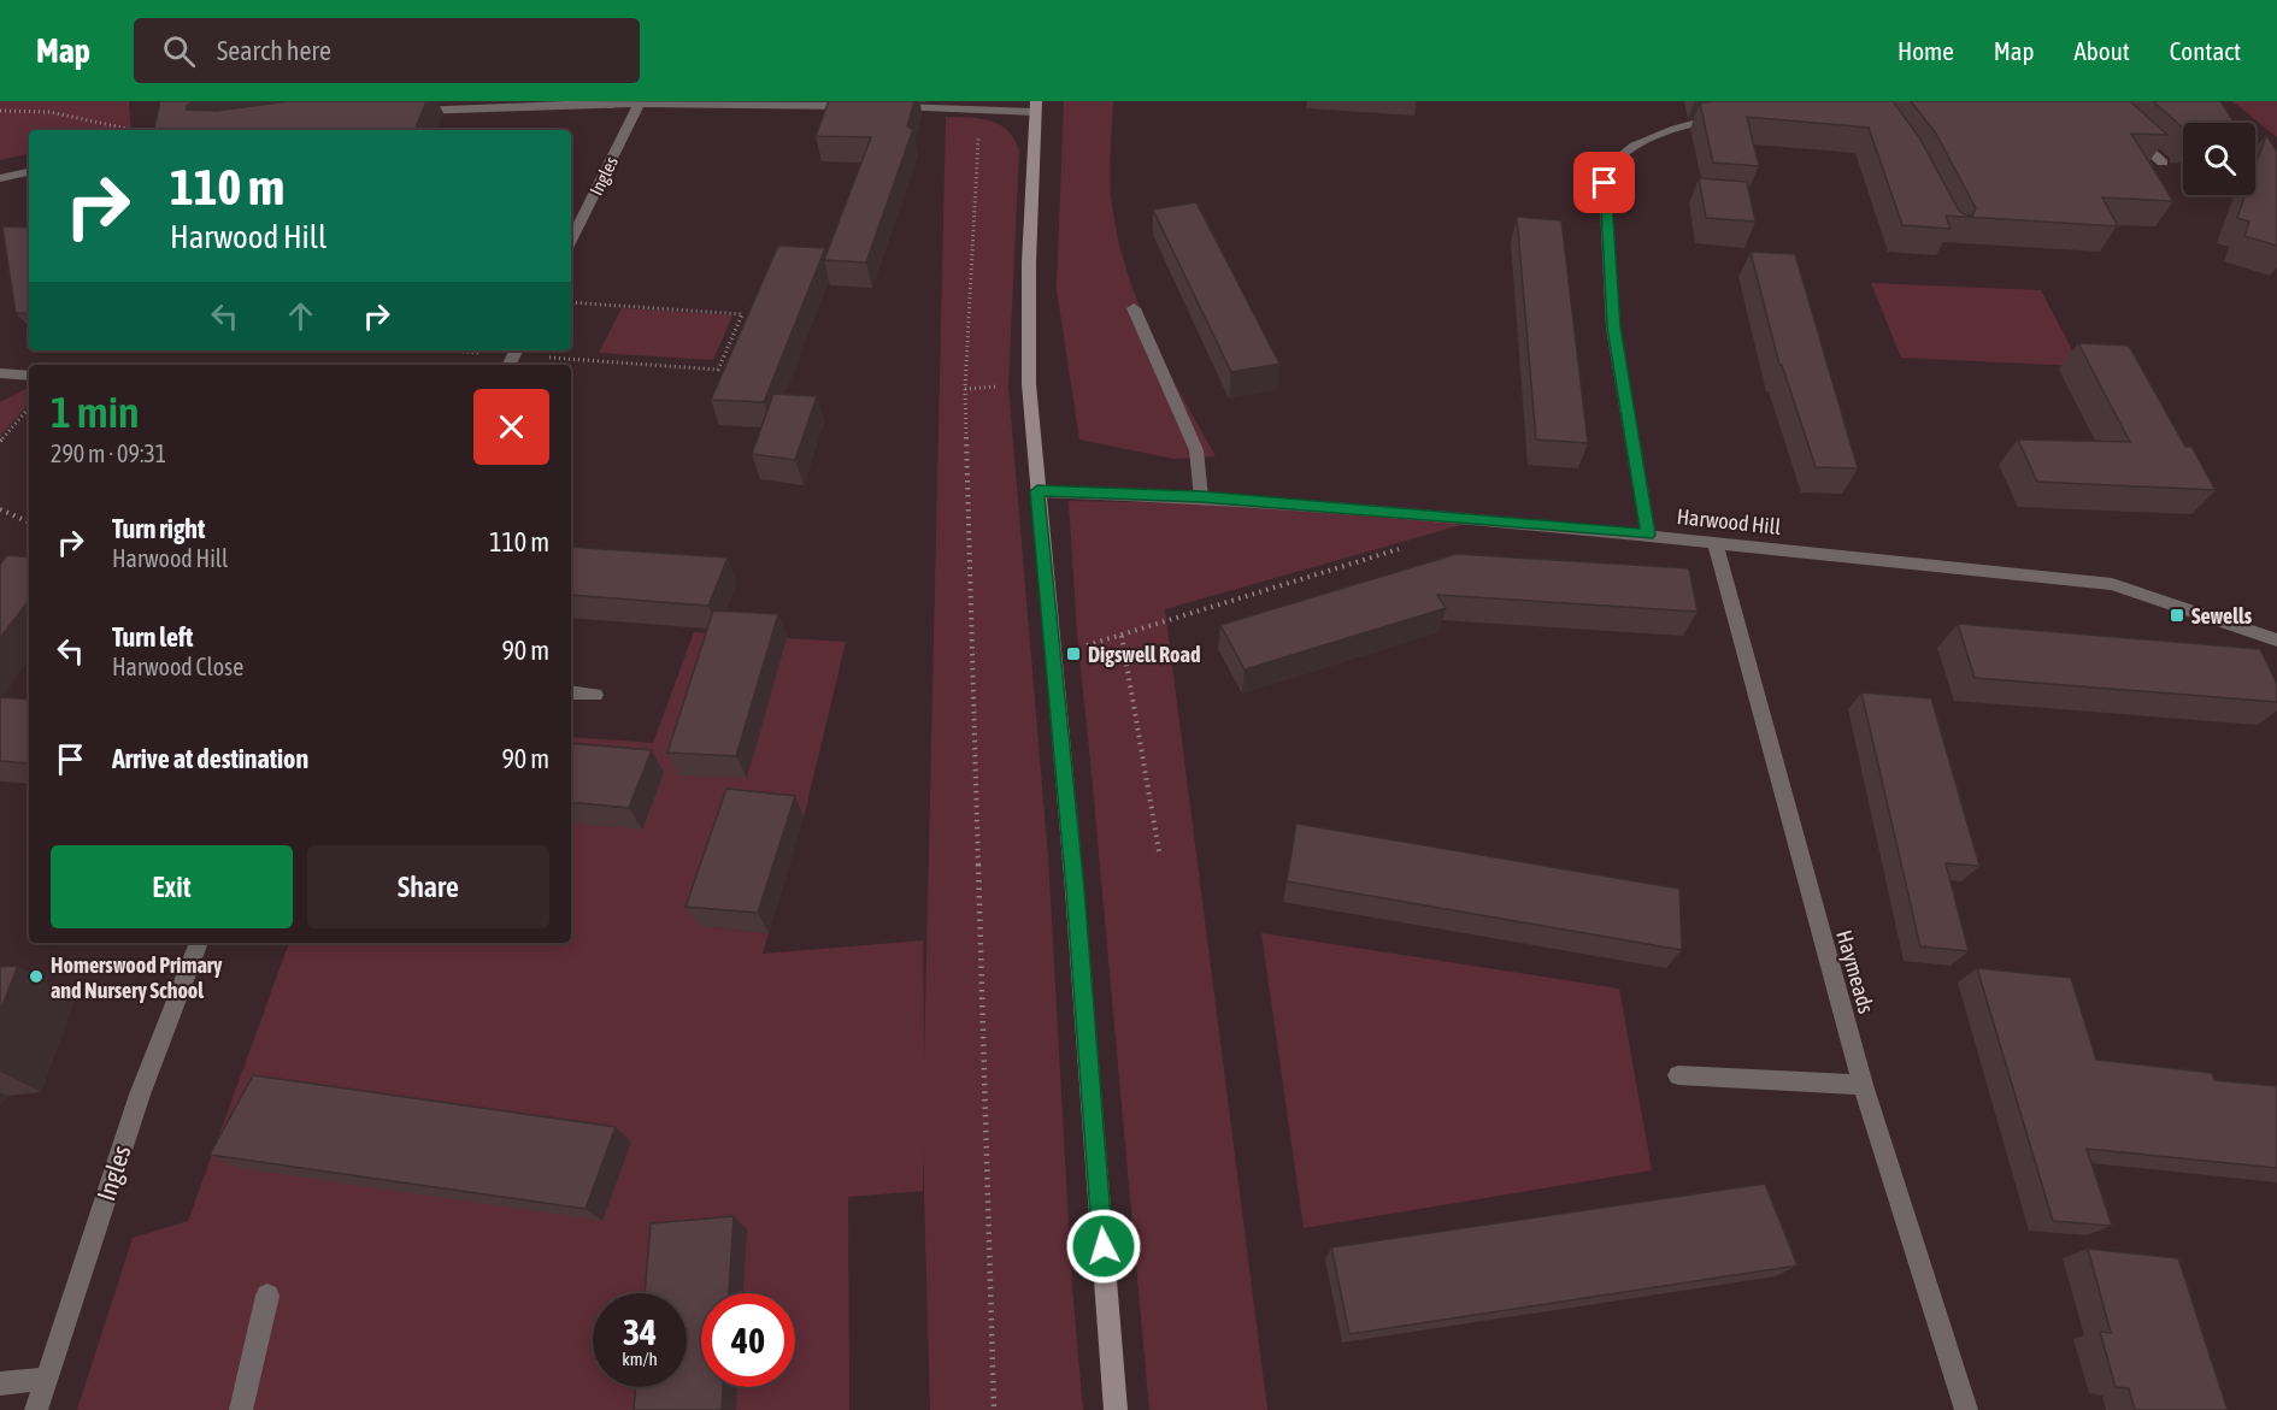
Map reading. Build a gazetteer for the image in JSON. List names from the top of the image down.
{
  "streets": {
    "street": ["Ingles", "Harwood Hill", "Haymeads"]
  },
  "crossings": [
    ["Harwood Hill", "Haymeads"]
  ],
  "places": {
    "transit": ["Sewells", "Digswell Road"],
    "other": ["Homerswood Primary and Nursery School"]
  },
  "page": {
    "header": "Map",
    "search": "Search here",
    "nav": [
      "Home",
      "Map",
      "About",
      "Contact"
    ],
    "turn": ["110 m", "Harwood Hill"],
    "heading": ["1 min", "290 m · 09:31"],
    "list": [
      {
        "name": "Turn right",
        "note": "Harwood Hill",
        "value": "110 m"
      },
      {
        "name": "Turn left",
        "note": "Harwood Close",
        "value": "90 m"
      },
      {
        "name": "Arrive at destination",
        "value": "90 m"
      }
    ],
    "buttons": ["Exit", "Share"],
    "speed": "34 km/h",
    "limit": "40"
  }
}
